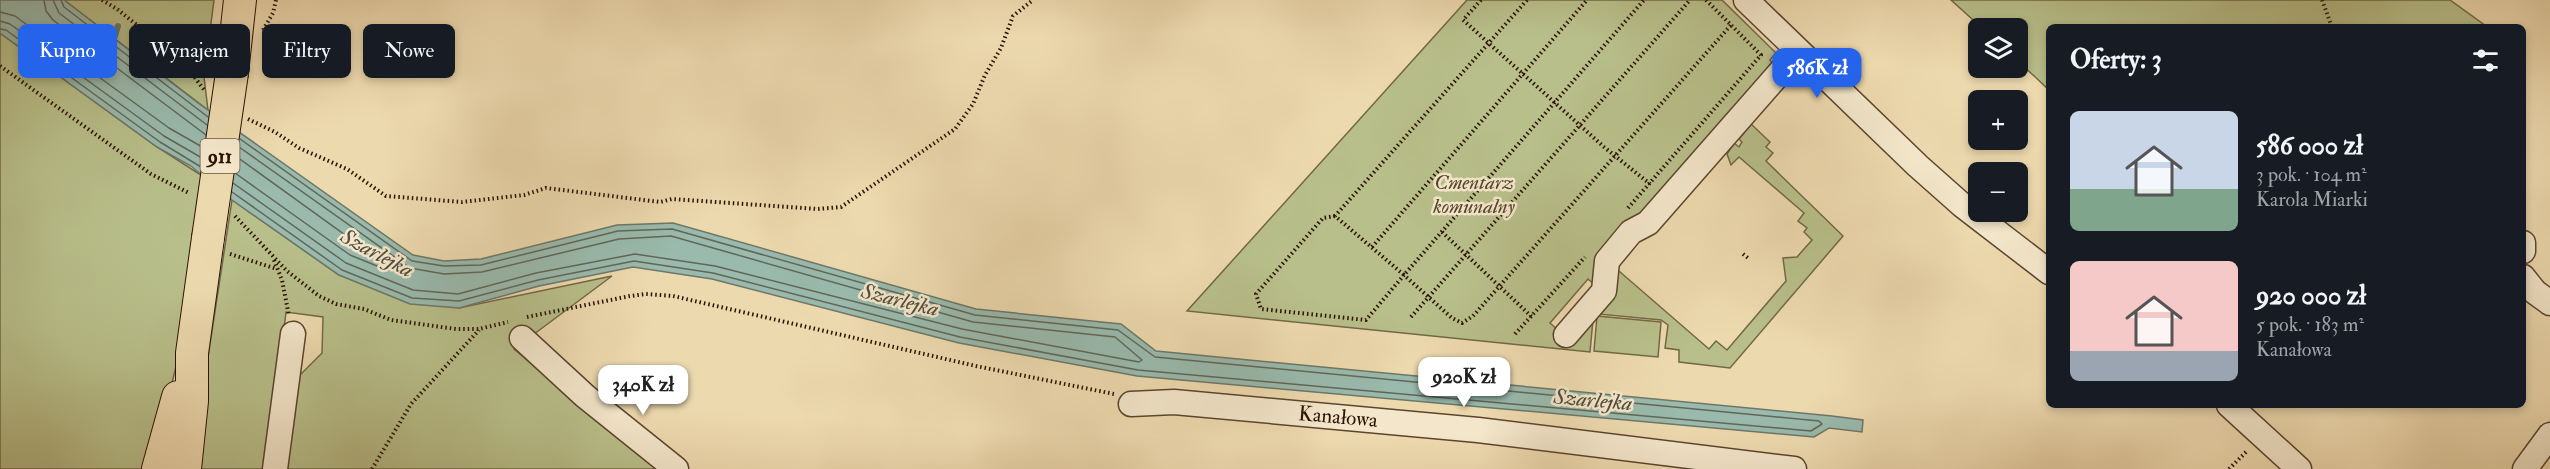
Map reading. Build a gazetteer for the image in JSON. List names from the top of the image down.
{
  "streets": {
    "main road": ["911"],
    "street": ["Kanałowa"]
  },
  "water": ["Szarlejka"],
  "parks": ["Cmentarz komunalny"],
  "page": {
    "map_buttons": ["+", "−"],
    "chip": [
      "Kupno",
      "Wynajem",
      "Filtry",
      "Nowe"
    ],
    "heading": "Oferty: 3",
    "price": ["586K zł", "920K zł", "340K zł"],
    "list": [
      {
        "name": "586 000 zł",
        "note": "3 pok. · 104 m² · Karola Miarki"
      },
      {
        "name": "920 000 zł",
        "note": "5 pok. · 183 m² · Kanałowa"
      }
    ]
  }
}
